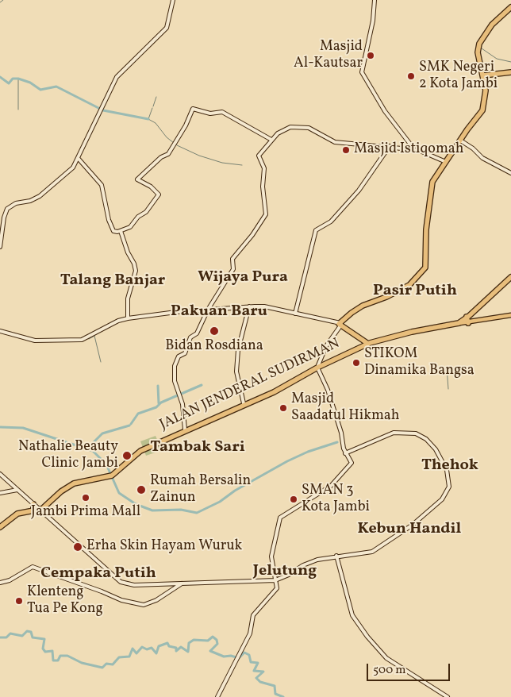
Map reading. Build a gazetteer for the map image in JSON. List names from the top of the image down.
{
  "streets": {
    "highway": ["JALAN JENDERAL SUDIRMAN"]
  },
  "districts": [
    "Wijaya Pura",
    "Talang Banjar",
    "Pasir Putih",
    "Pakuan Baru",
    "Tambak Sari",
    "Thehok",
    "Kebun Handil",
    "Jelutung",
    "Cempaka Putih"
  ],
  "places": [
    "Masjid Al-Kautsar",
    "SMK Negeri 2 Kota Jambi",
    "Masjid Istiqomah",
    "Bidan Rosdiana",
    "STIKOM Dinamika Bangsa",
    "Masjid Saadatul Hikmah",
    "Nathalie Beauty Clinic Jambi",
    "Rumah Bersalin Zainun",
    "Jambi Prima Mall",
    "SMAN 3 Kota Jambi",
    "Erha Skin Hayam Wuruk",
    "Klenteng Tua Pe Kong"
  ],
  "scale_bar": "500 m"
}
